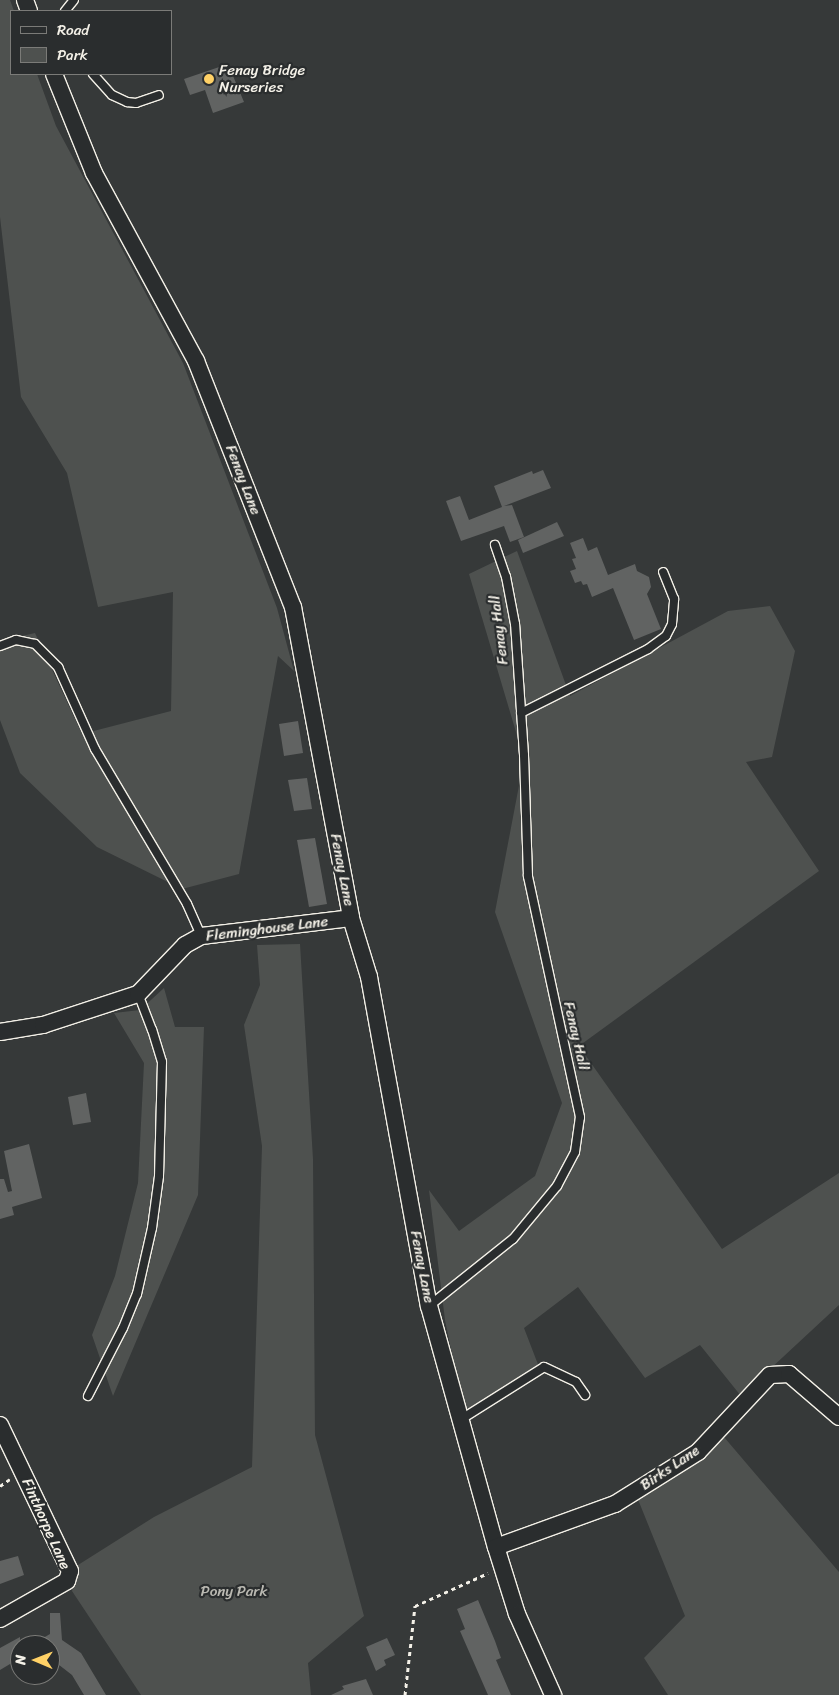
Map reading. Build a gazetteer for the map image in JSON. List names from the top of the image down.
{
  "streets": {
    "street": [
      "Fenay Lane",
      "Fleminghouse Lane",
      "Birks Lane",
      "Finthorpe Lane"
    ],
    "lane": ["Fenay Hall"]
  },
  "crossings": [
    ["Fenay Lane", "Fenay Hall"],
    ["Fenay Lane", "Fleminghouse Lane"],
    ["Fenay Lane", "Birks Lane"]
  ],
  "parks": ["Pony Park"],
  "places": ["Fenay Bridge Nurseries"],
  "legend": ["Road", "Park"],
  "north": "left"
}
